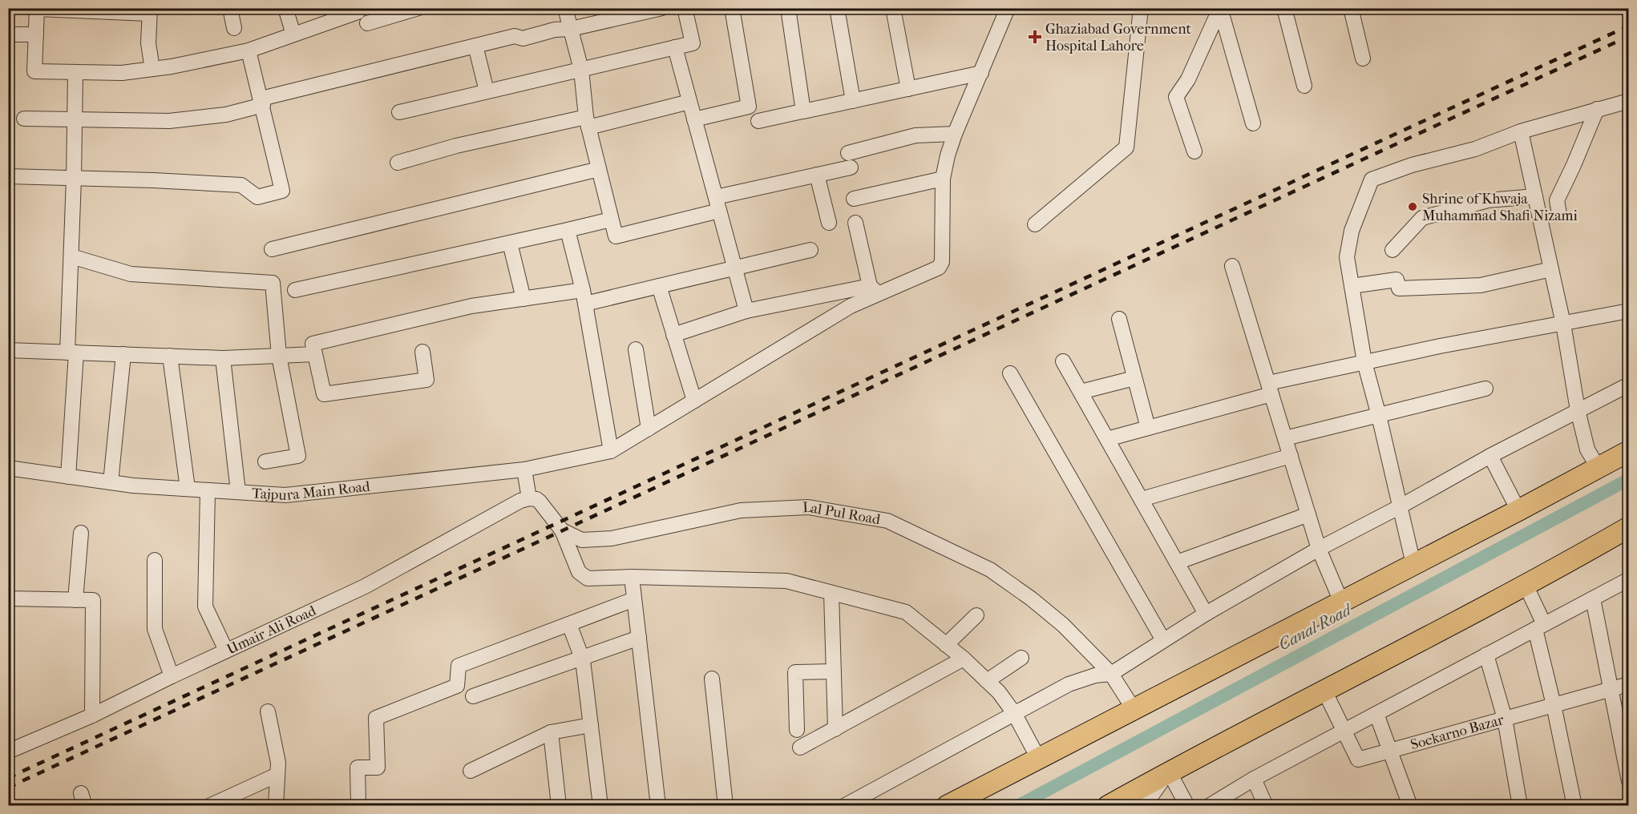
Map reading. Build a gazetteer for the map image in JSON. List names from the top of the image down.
{
  "streets": {
    "street": [
      "Tajpura Main Road",
      "Lal Pul Road",
      "Umair Ali Road",
      "Soekarno Bazar"
    ]
  },
  "water": ["Canal Road"],
  "places": {
    "health": ["Ghaziabad Government Hospital Lahore"],
    "other": ["Shrine of Khwaja Muhammad Shafi Nizami"]
  }
}
